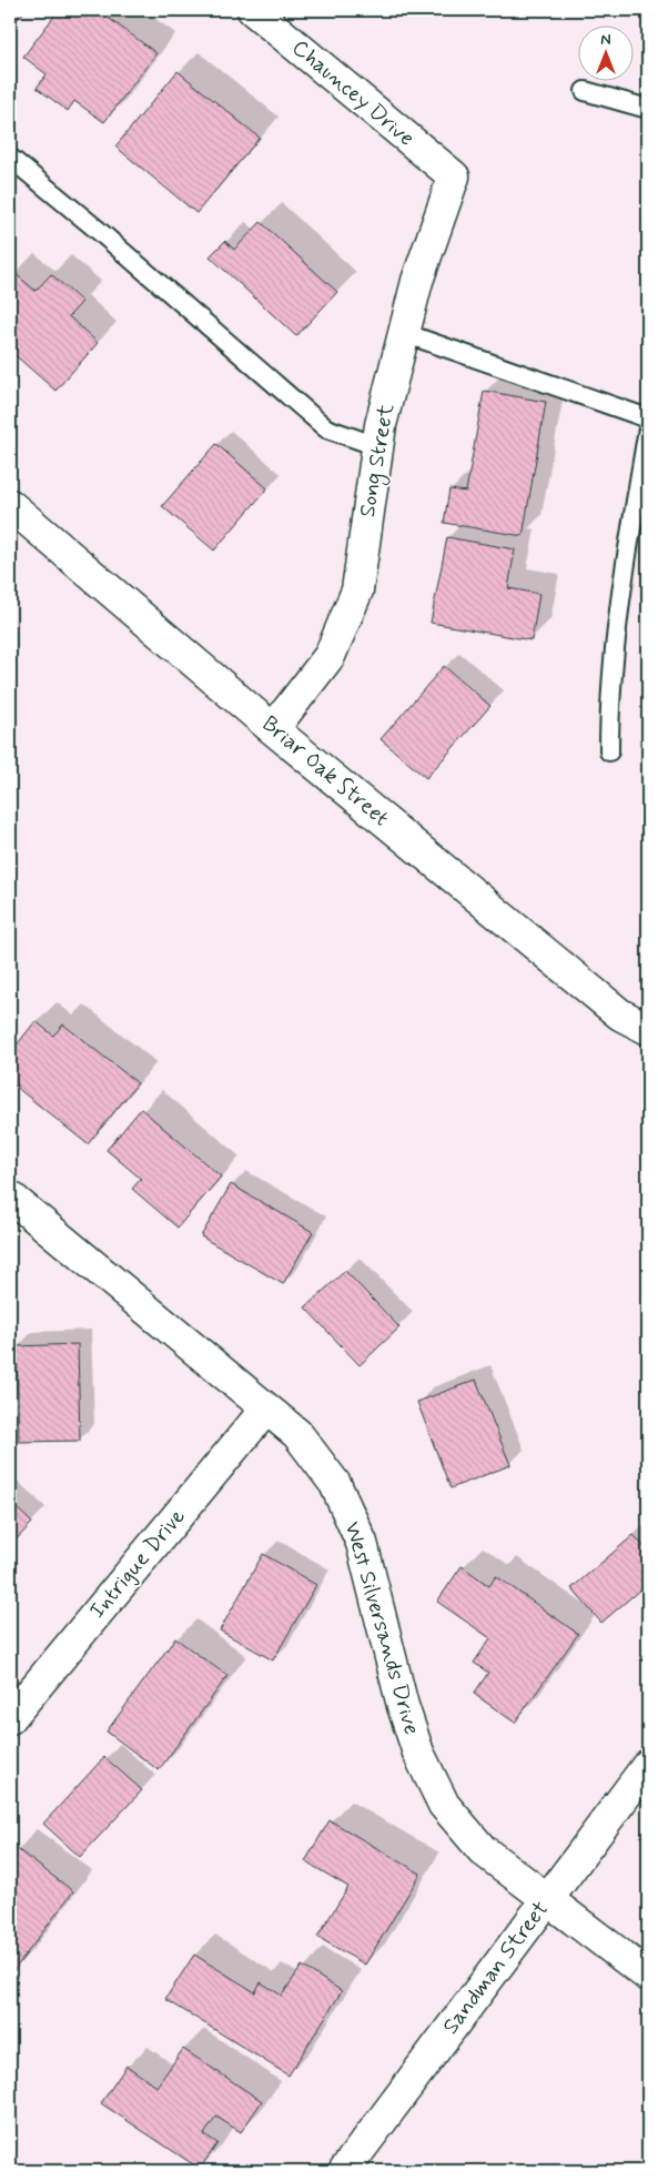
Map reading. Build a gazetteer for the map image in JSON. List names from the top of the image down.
{
  "streets": {
    "street": [
      "Chauncey Drive",
      "Song Street",
      "Briar Oak Street",
      "Intrigue Drive",
      "West Silversands Drive",
      "Sandman Street"
    ]
  },
  "crossings": [
    ["Chauncey Drive", "Song Street"],
    ["Song Street", "Briar Oak Street"],
    ["Intrigue Drive", "West Silversands Drive"],
    ["West Silversands Drive", "Sandman Street"]
  ],
  "north": "top"
}
